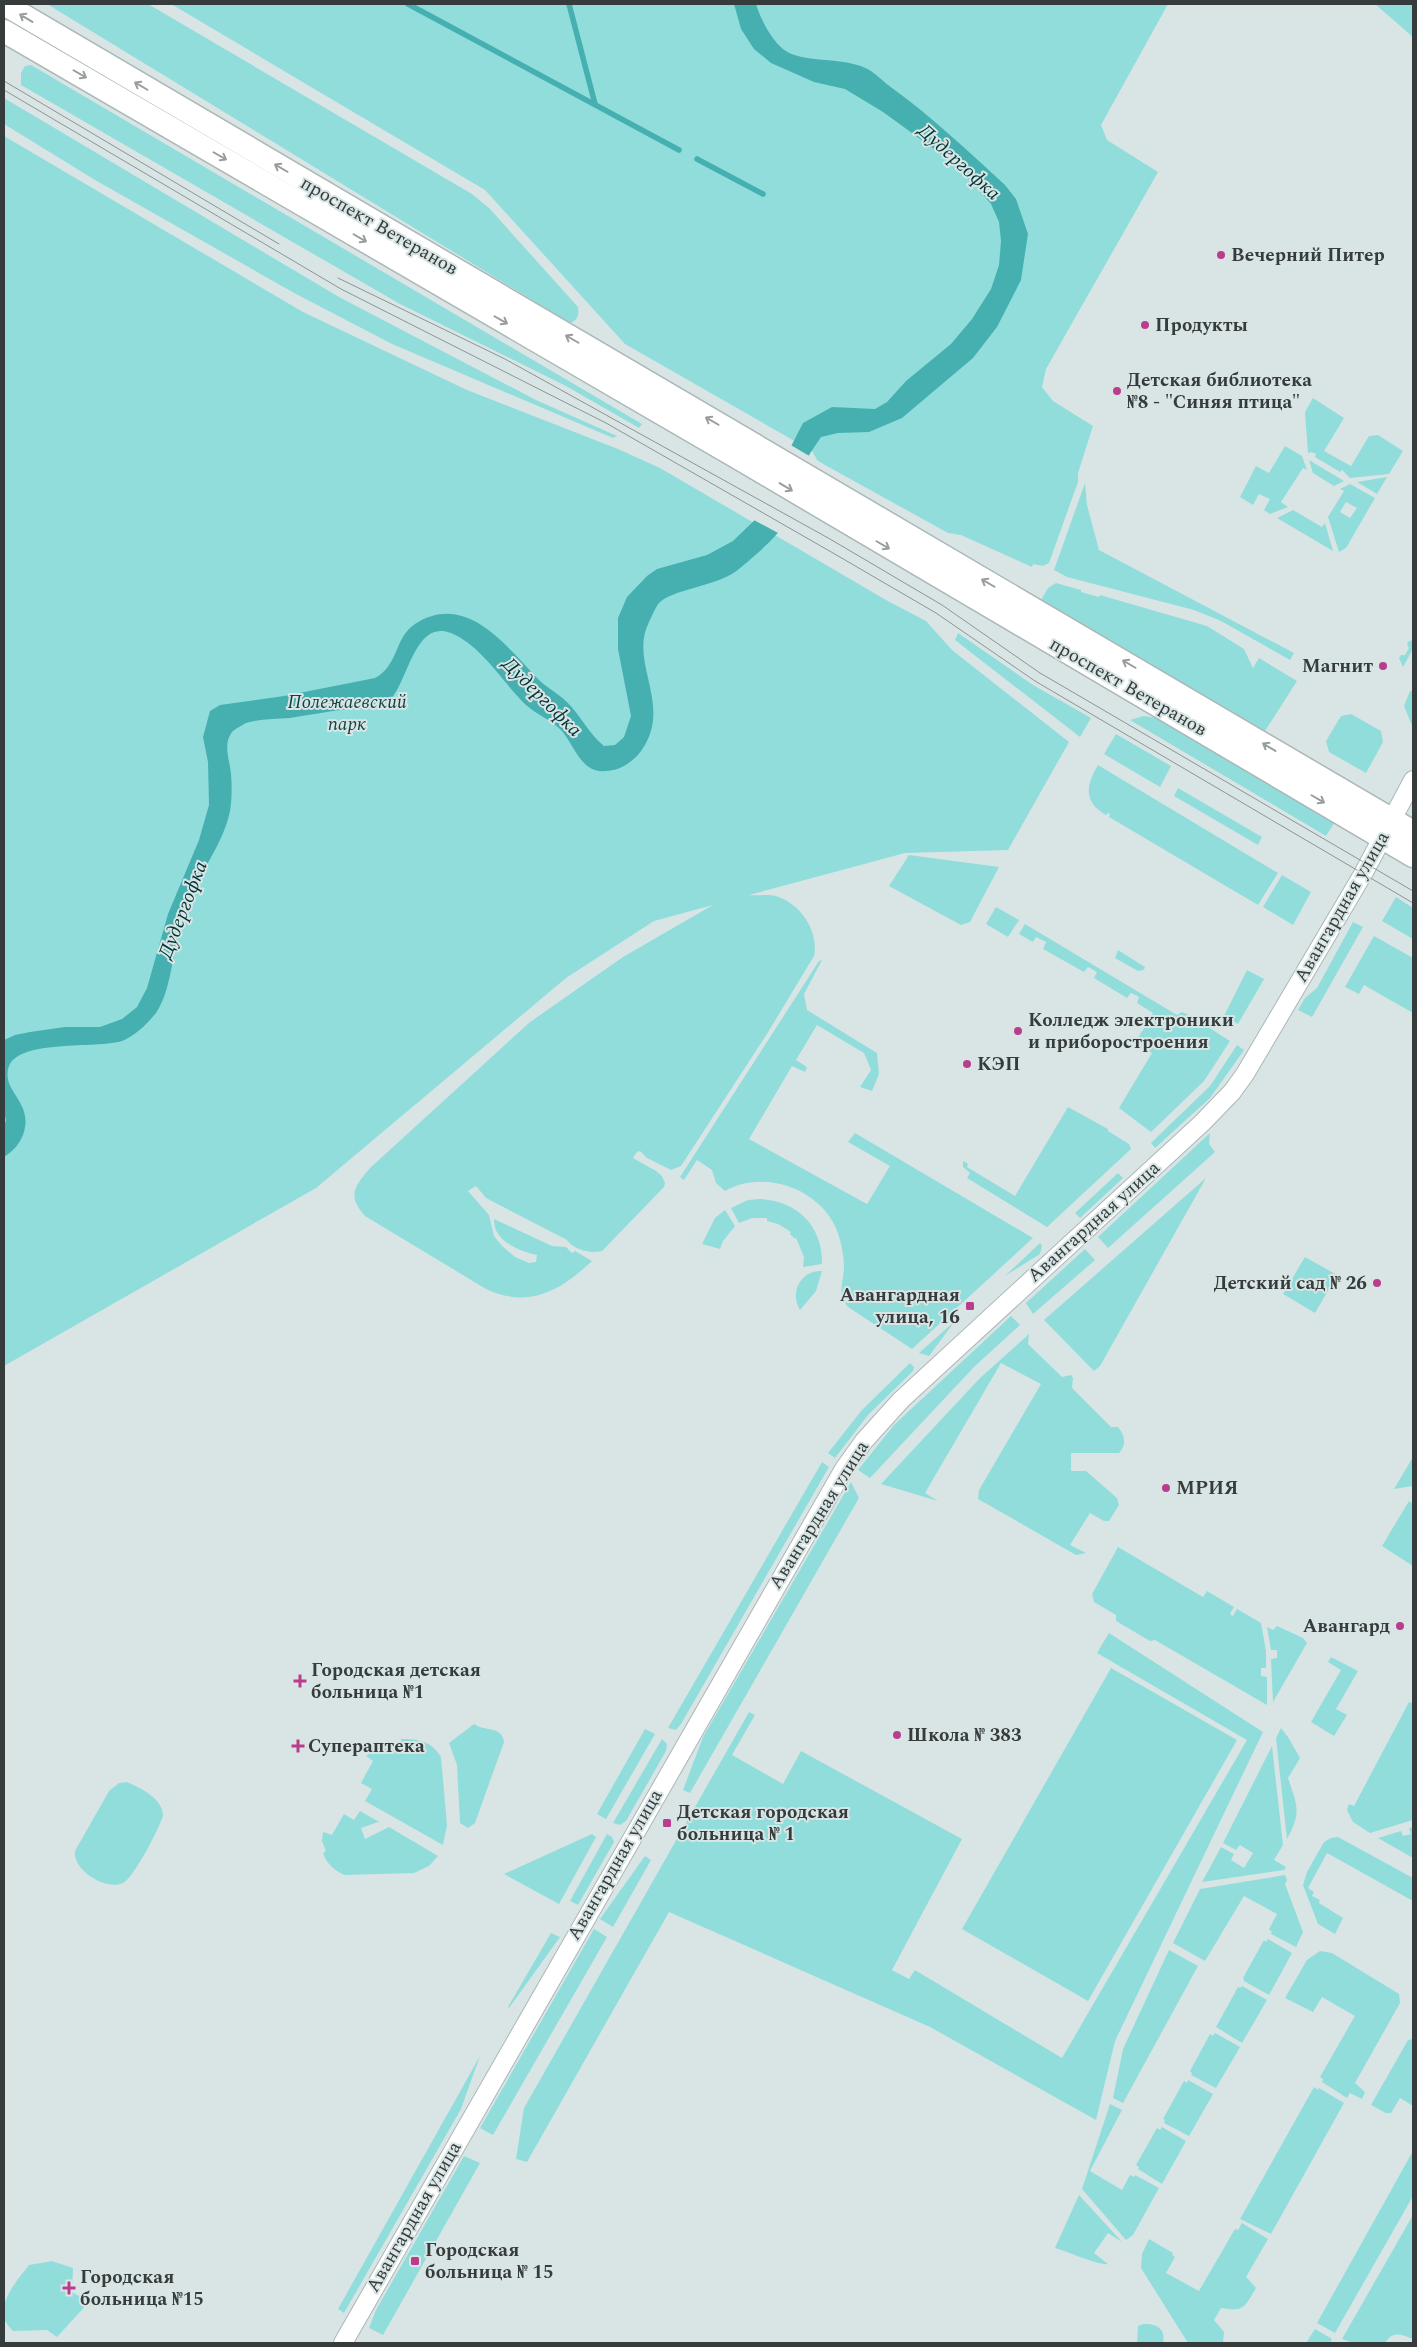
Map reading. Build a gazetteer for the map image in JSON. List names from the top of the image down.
{
  "streets": {
    "main road": ["проспект Ветеранов"],
    "street": ["Авангардная улица"]
  },
  "crossings": [
    ["проспект Ветеранов", "Авангардная улица"]
  ],
  "water": ["Дудергофка"],
  "parks": ["Полежаевский парк"],
  "places": {
    "other": [
      "Вечерний Питер",
      "Продукты",
      "Детская библиотека №8 - \"Синяя птица\"",
      "Магнит",
      "Колледж электроники и приборостроения",
      "КЭП",
      "Детский сад № 26",
      "МРИЯ",
      "Авангард",
      "Школа № 383"
    ],
    "transit": ["Авангардная улица, 16", "Детская городская больница № 1", "Городская больница № 15"],
    "health": ["Городская детская больница №1", "Супераптека", "Городская больница №15"]
  }
}
